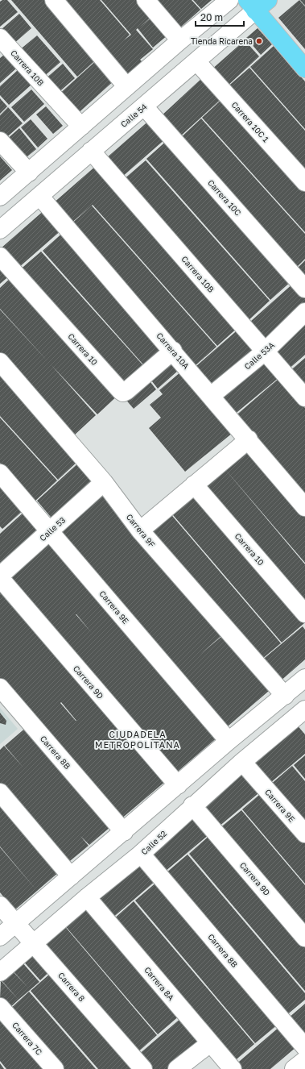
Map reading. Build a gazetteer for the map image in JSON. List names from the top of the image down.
{
  "streets": {
    "street": [
      "Carrera 10B",
      "Calle 54",
      "Carrera 10C 1",
      "Carrera 10C",
      "Carrera 10",
      "Carrera 10A",
      "Calle 53A",
      "Calle 53",
      "Carrera 9F",
      "Carrera 9E",
      "Carrera 9D",
      "Carrera 8B",
      "Calle 52",
      "Carrera 8A",
      "Carrera 8",
      "Carrera 7C"
    ]
  },
  "crossings": [
    ["Carrera 10B", "Calle 54"],
    ["Carrera 10B", "Calle 53A"],
    ["Calle 54", "Carrera 10C 1"],
    ["Calle 54", "Carrera 10C"],
    ["Calle 54", "Carrera 10A"],
    ["Carrera 10", "Carrera 10A"],
    ["Carrera 10A", "Calle 53A"],
    ["Calle 53", "Carrera 9F"],
    ["Calle 53", "Carrera 9E"],
    ["Carrera 9E", "Calle 52"],
    ["Carrera 9D", "Calle 52"],
    ["Carrera 8B", "Calle 52"],
    ["Calle 52", "Carrera 8A"],
    ["Calle 52", "Carrera 8"]
  ],
  "districts": ["CIUDADELA METROPOLITANA"],
  "places": ["Tienda Ricarena"],
  "scale_bar": "20 m"
}
